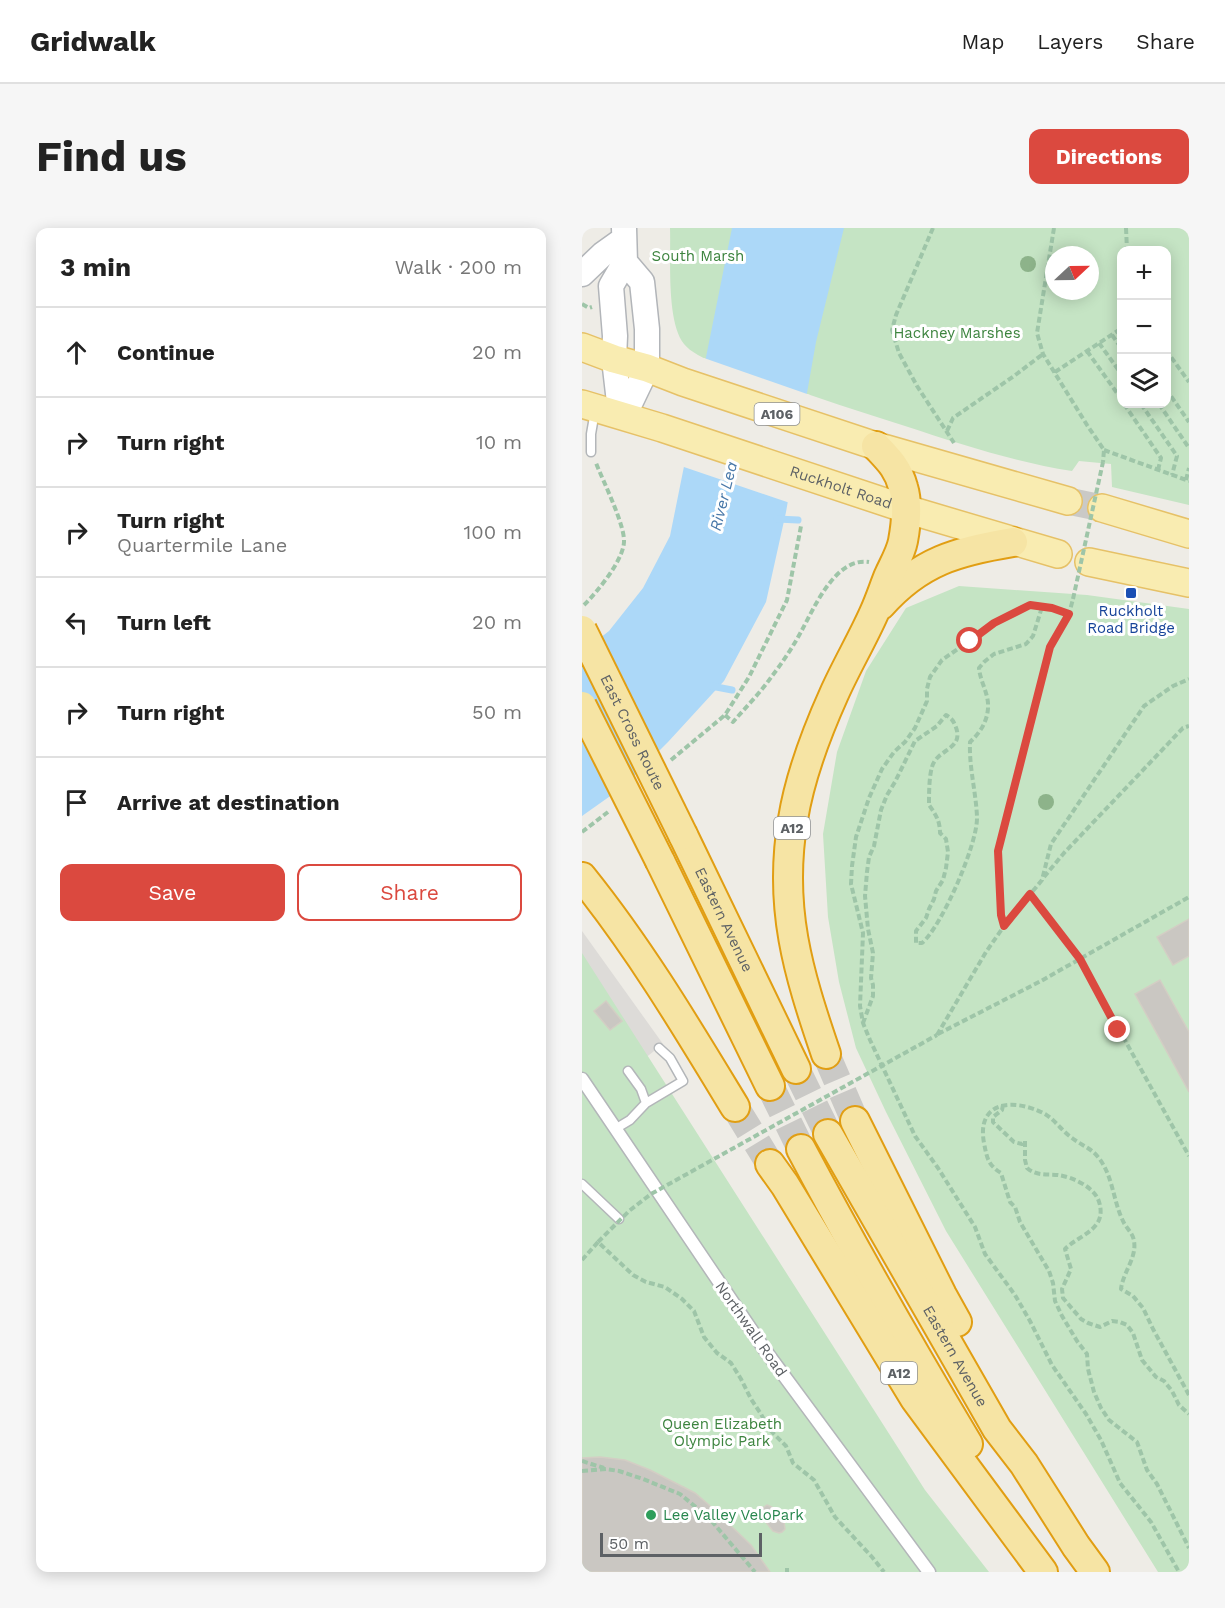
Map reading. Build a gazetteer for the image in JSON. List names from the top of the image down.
{
  "streets": {
    "highway": ["East Cross Route", "A12", "Eastern Avenue"],
    "main road": ["A106", "Ruckholt Road"],
    "street": ["Northwall Road"]
  },
  "crossings": [
    ["Ruckholt Road", "A12"],
    ["East Cross Route", "Eastern Avenue"]
  ],
  "water": ["River Lea"],
  "parks": ["South Marsh", "Hackney Marshes", "Queen Elizabeth Olympic Park"],
  "places": {
    "transit": ["Ruckholt Road Bridge"],
    "other": ["Lee Valley VeloPark"]
  },
  "scale_bar": "50 m",
  "north": "right",
  "page": {
    "header": "Gridwalk",
    "nav": ["Map", "Layers", "Share"],
    "buttons": [
      "Directions",
      ["Save", "Share"]
    ],
    "title": "Find us",
    "heading": ["3 min", "Walk · 200 m"],
    "map_buttons": ["+", "−"],
    "list": [
      ["Continue", "20 m"],
      ["Turn right", "10 m"],
      ["Turn right", "Quartermile Lane", "100 m"],
      ["Turn left", "20 m"],
      ["Turn right", "50 m"],
      "Arrive at destination"
    ],
    "scale": "50 m"
  }
}
